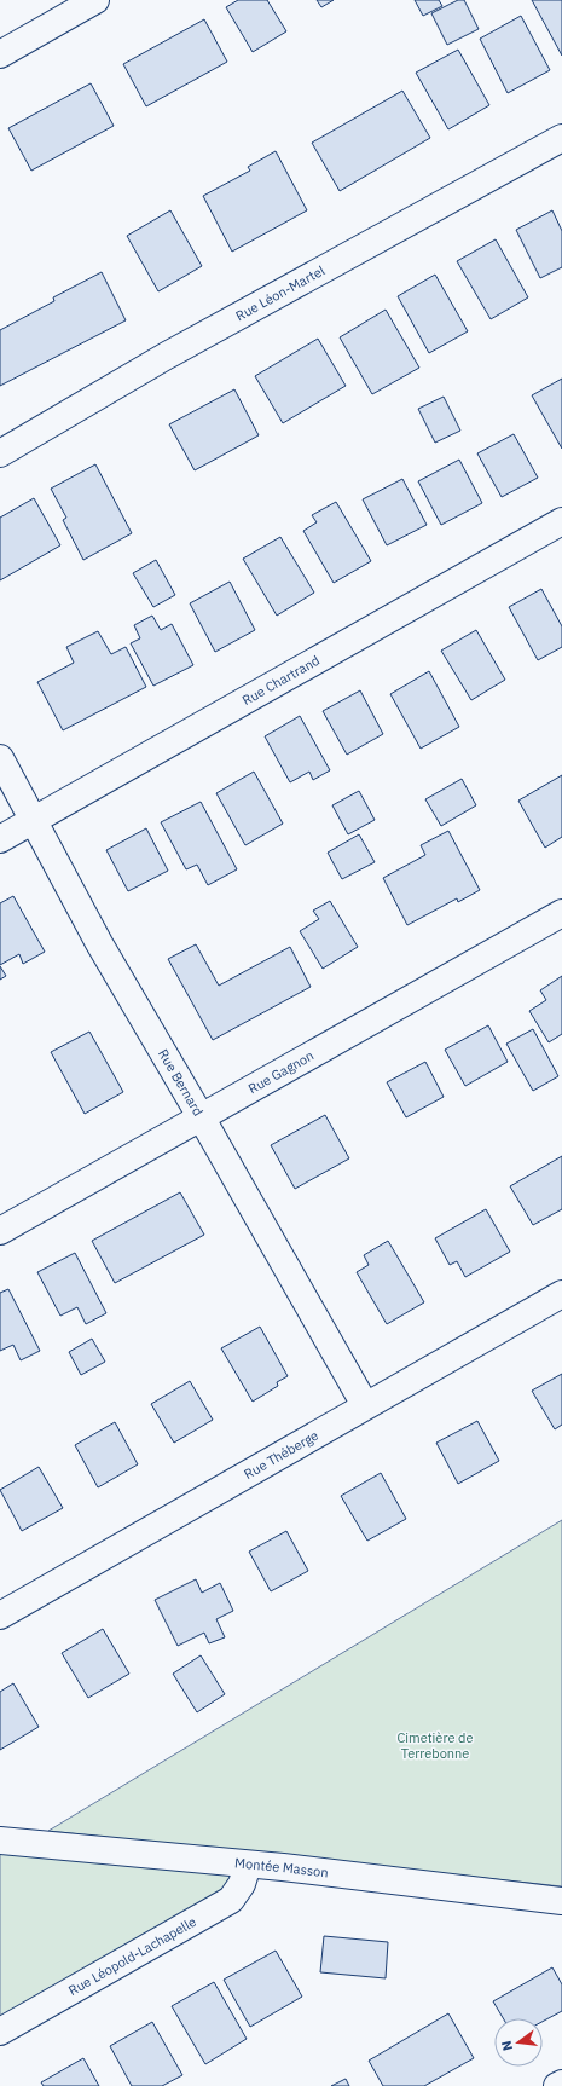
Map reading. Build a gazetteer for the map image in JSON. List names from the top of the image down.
{
  "streets": {
    "street": [
      "Rue Léon-Martel",
      "Rue Chartrand",
      "Rue Gagnon",
      "Rue Bernard",
      "Rue Théberge",
      "Montée Masson",
      "Rue Léopold-Lachapelle"
    ]
  },
  "crossings": [
    ["Rue Chartrand", "Rue Bernard"],
    ["Rue Gagnon", "Rue Bernard"],
    ["Rue Bernard", "Rue Théberge"],
    ["Montée Masson", "Rue Léopold-Lachapelle"]
  ],
  "parks": ["Cimetière de Terrebonne"],
  "north": "left"
}
